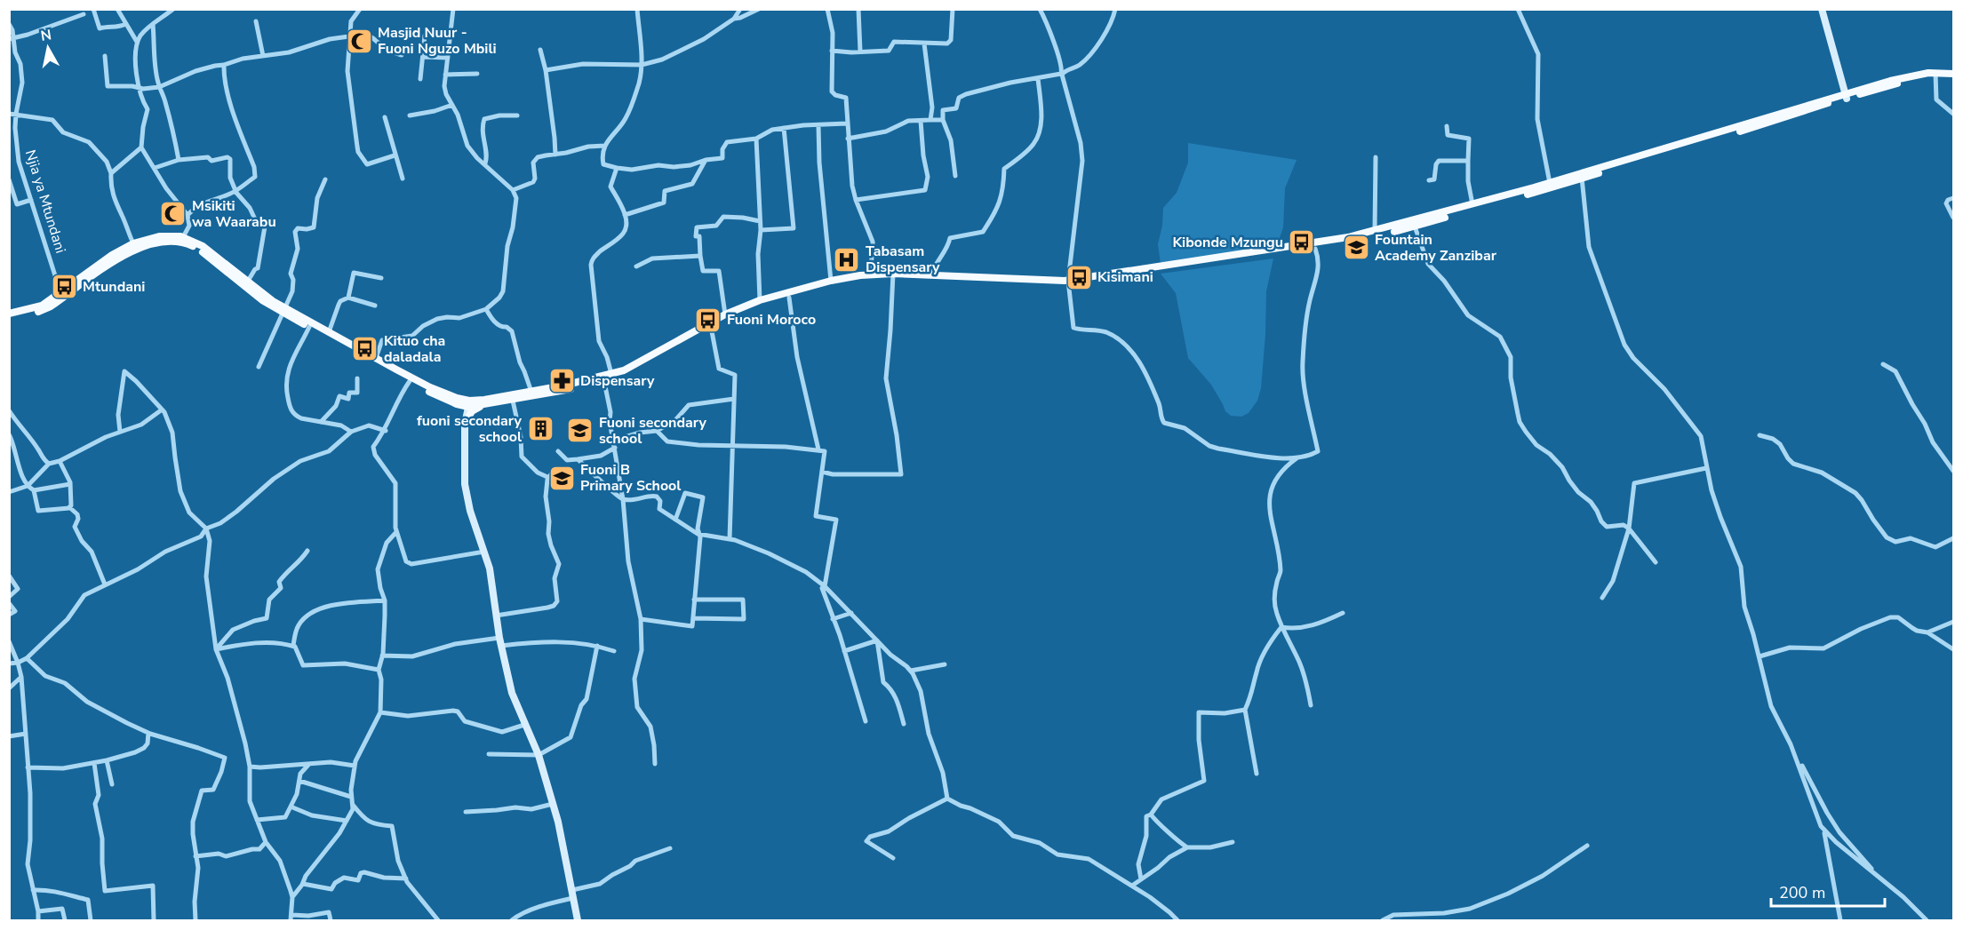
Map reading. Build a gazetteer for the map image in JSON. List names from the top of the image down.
{
  "streets": {
    "street": ["Njia ya Mtundani"]
  },
  "places": {
    "mosque": ["Masjid Nuur - Fuoni Nguzo Mbili", "Msikiti wa Waarabu"],
    "bus stop": [
      "Kibonde Mzungu",
      "Kisimani",
      "Mtundani",
      "Fuoni Moroco",
      "Kituo cha daladala"
    ],
    "school or university": ["Fountain Academy Zanzibar", "Fuoni secondary school", "Fuoni B Primary School"],
    "hospital": ["Tabasam Dispensary"],
    "pharmacy": ["Dispensary"],
    "building": ["fuoni secondary school"]
  },
  "scale_bar": "200 m",
  "north": "top"
}
